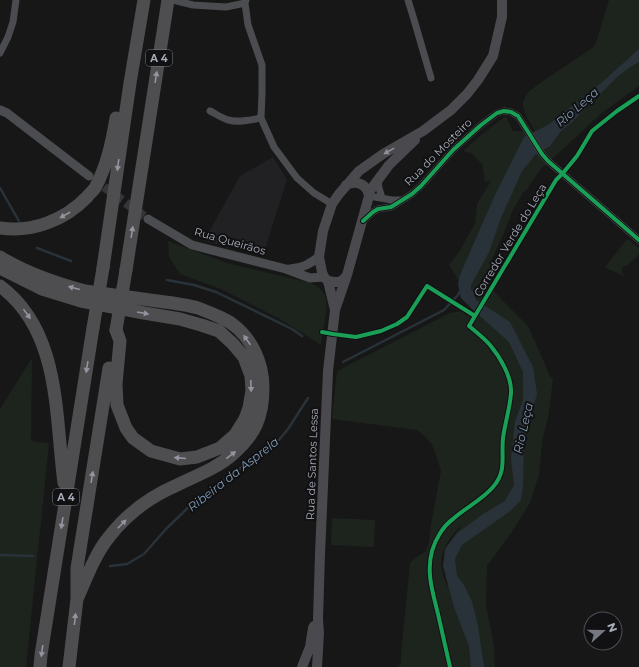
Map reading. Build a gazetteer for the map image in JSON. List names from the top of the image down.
{
  "streets": {
    "highway": ["A 4"],
    "main road": ["Rua de Santos Lessa"],
    "street": ["Rua do Mosteiro", "Rua Queirãos"],
    "cycle path": ["Corredor Verde do Leça"]
  },
  "crossings": [
    ["Rua do Mosteiro", "Rua de Santos Lessa"],
    ["Rua Queirãos", "Rua de Santos Lessa"]
  ],
  "water": ["Rio Leça", "Ribeira da Asprela"],
  "north": "right"
}
